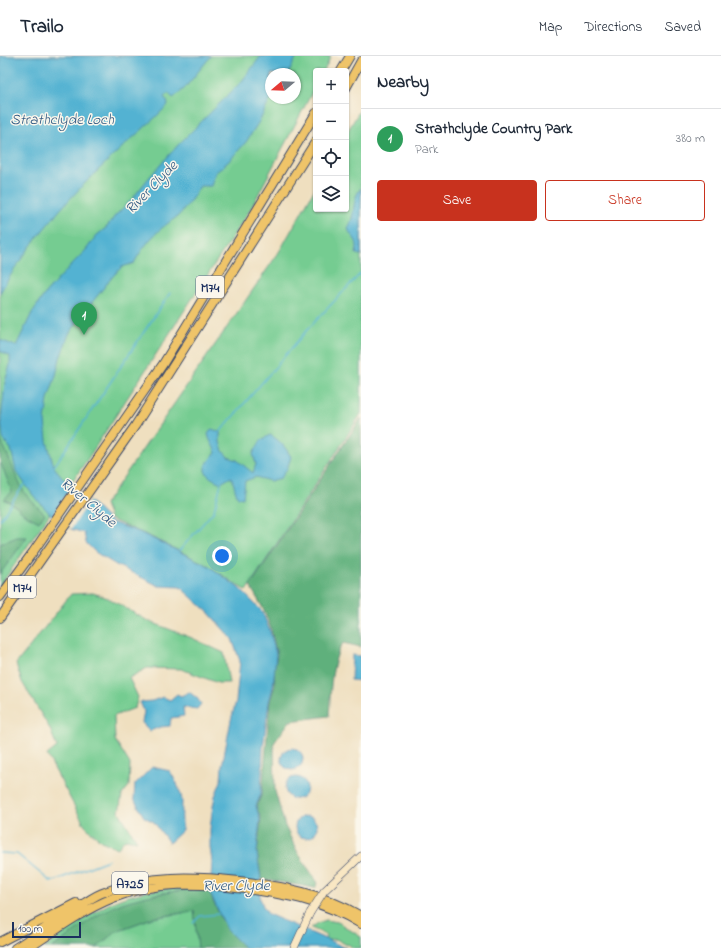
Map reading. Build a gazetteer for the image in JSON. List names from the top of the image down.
{
  "streets": {
    "highway": ["M74", "A725"]
  },
  "water": ["Strathclyde Loch", "River Clyde"],
  "scale_bar": "100 m",
  "north": "left",
  "page": {
    "header": "Trailo",
    "nav": ["Map", "Directions", "Saved"],
    "heading": "Nearby",
    "map_buttons": ["+", "−"],
    "list": [
      {
        "mark": "1",
        "name": "Strathclyde Country Park",
        "note": "Park",
        "value": "380 m"
      }
    ],
    "buttons": ["Save", "Share"],
    "pins": "1",
    "scale": "100 m"
  }
}
